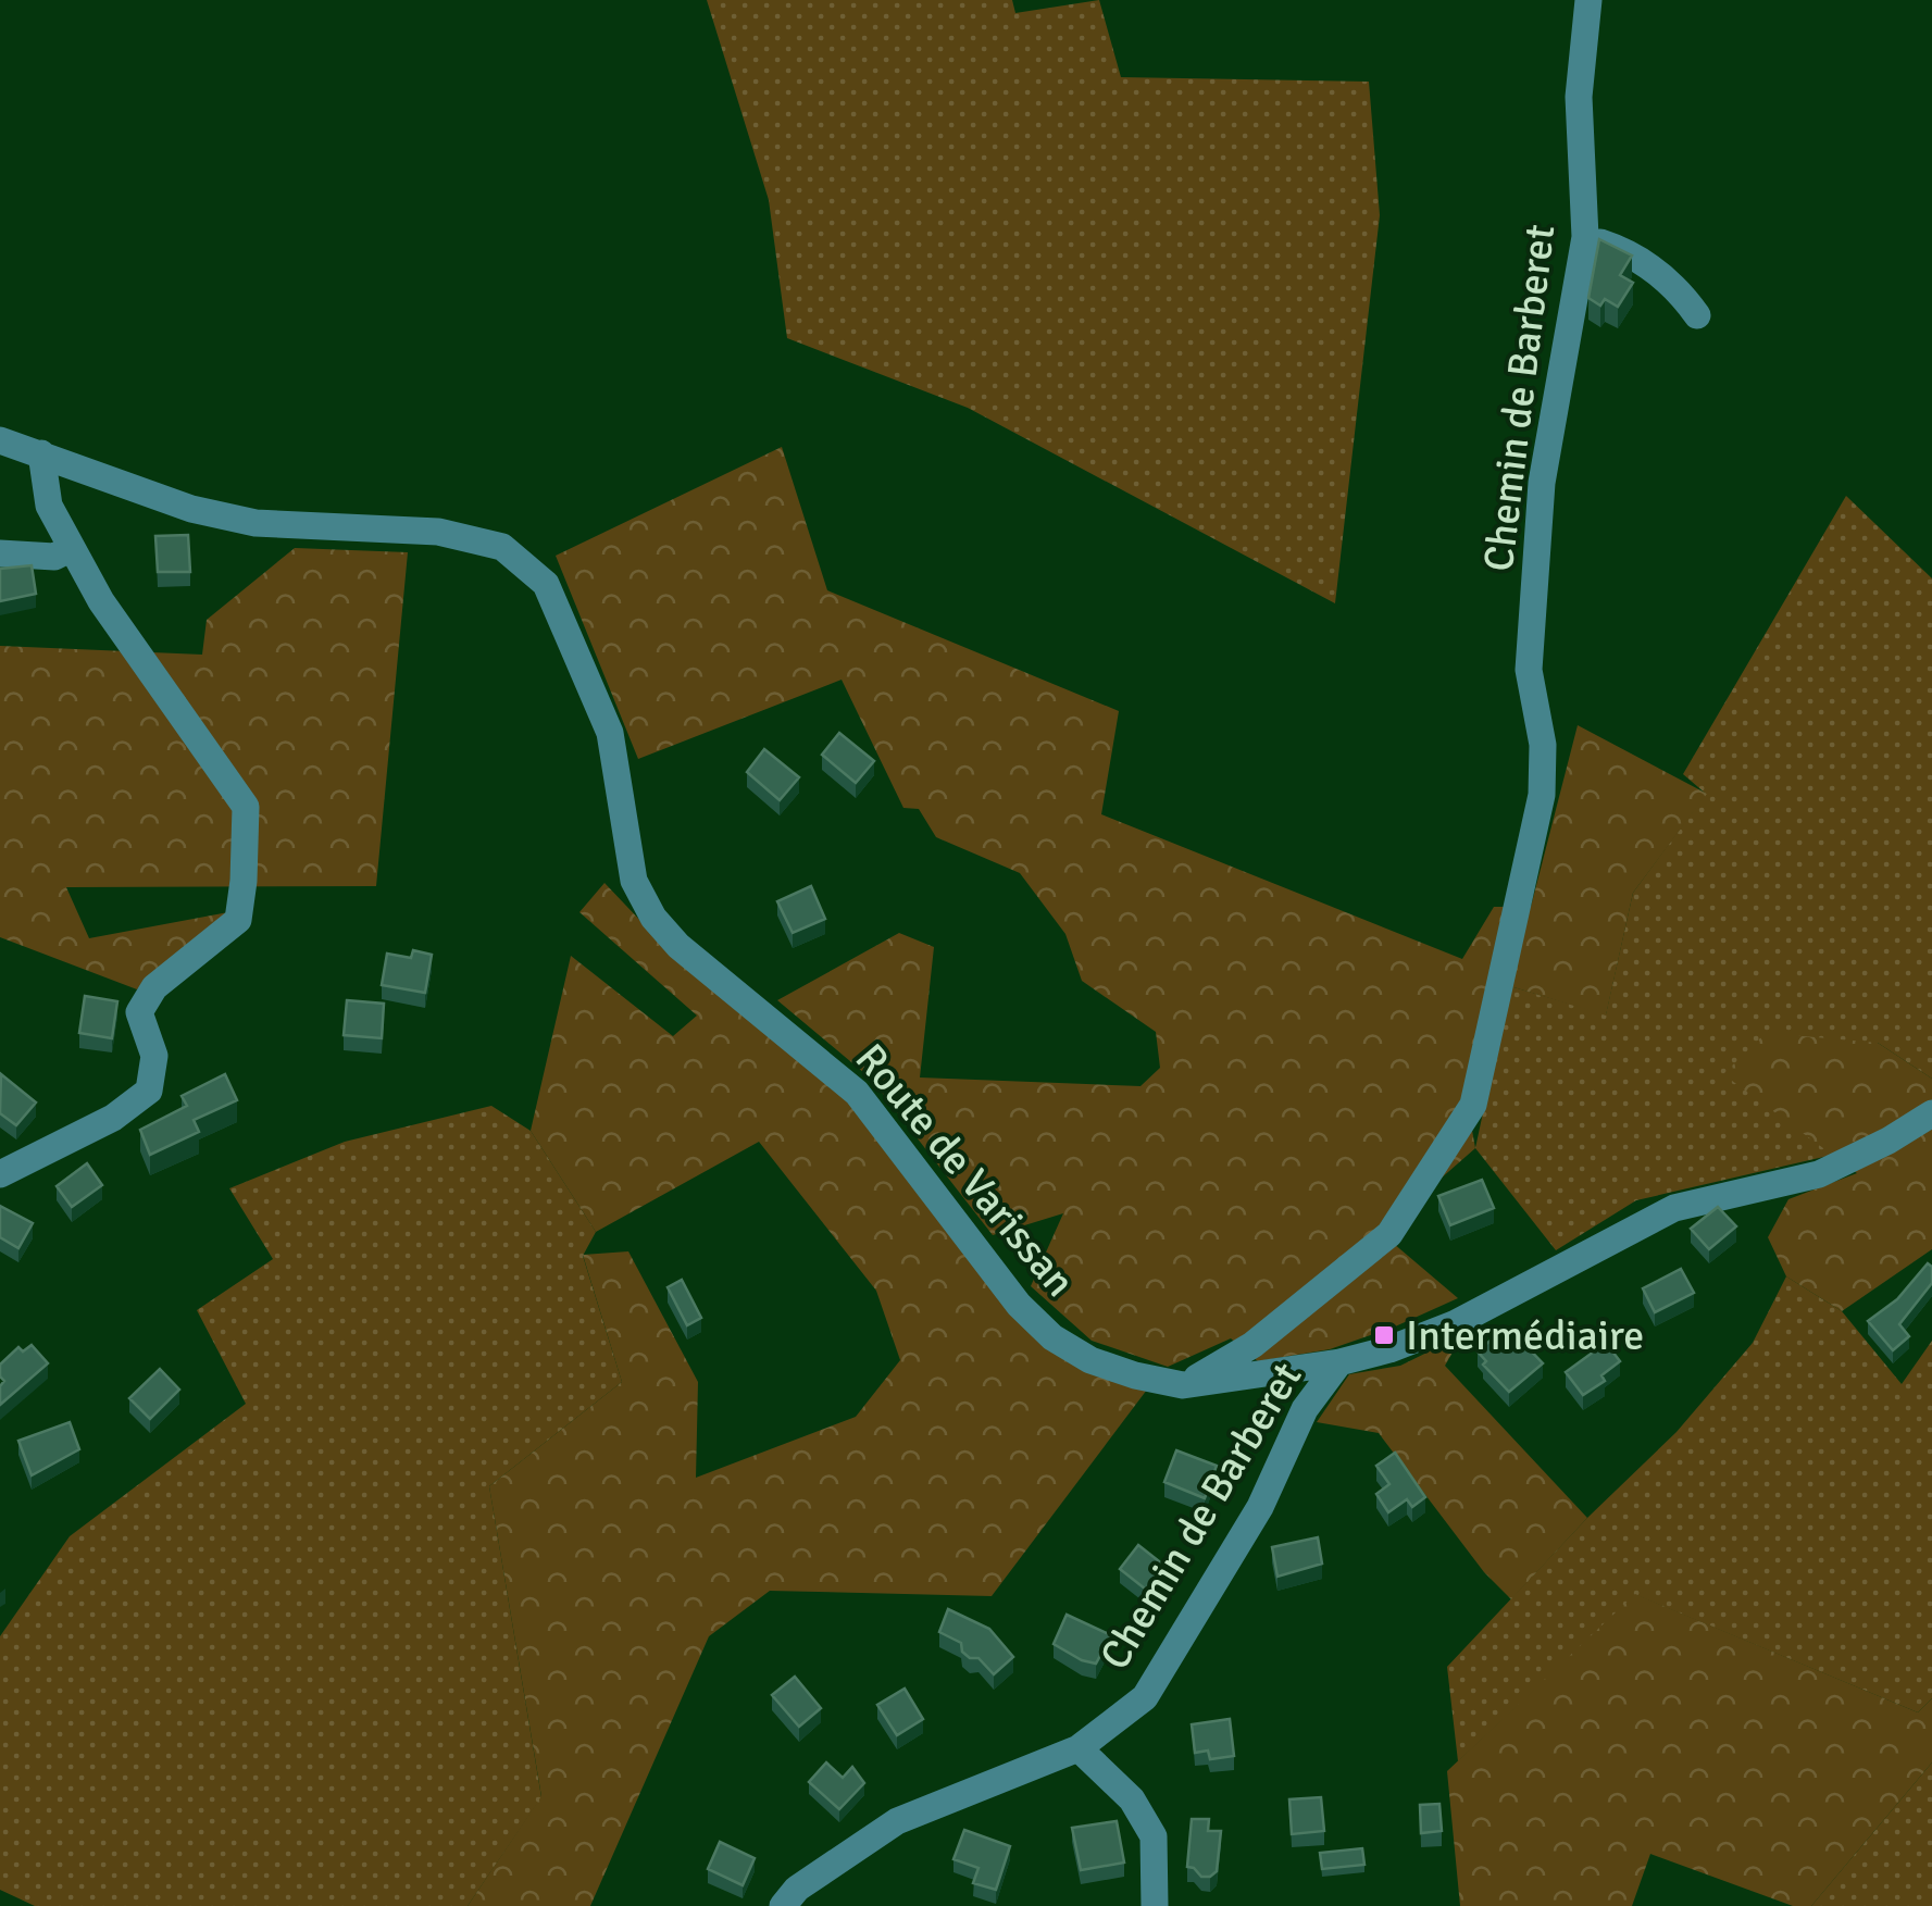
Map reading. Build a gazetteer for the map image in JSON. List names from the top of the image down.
{
  "streets": {
    "street": ["Chemin de Barberet", "Route de Varissan"]
  },
  "crossings": [
    ["Chemin de Barberet", "Route de Varissan"]
  ],
  "places": {
    "transit": ["Intermédiaire"]
  }
}
